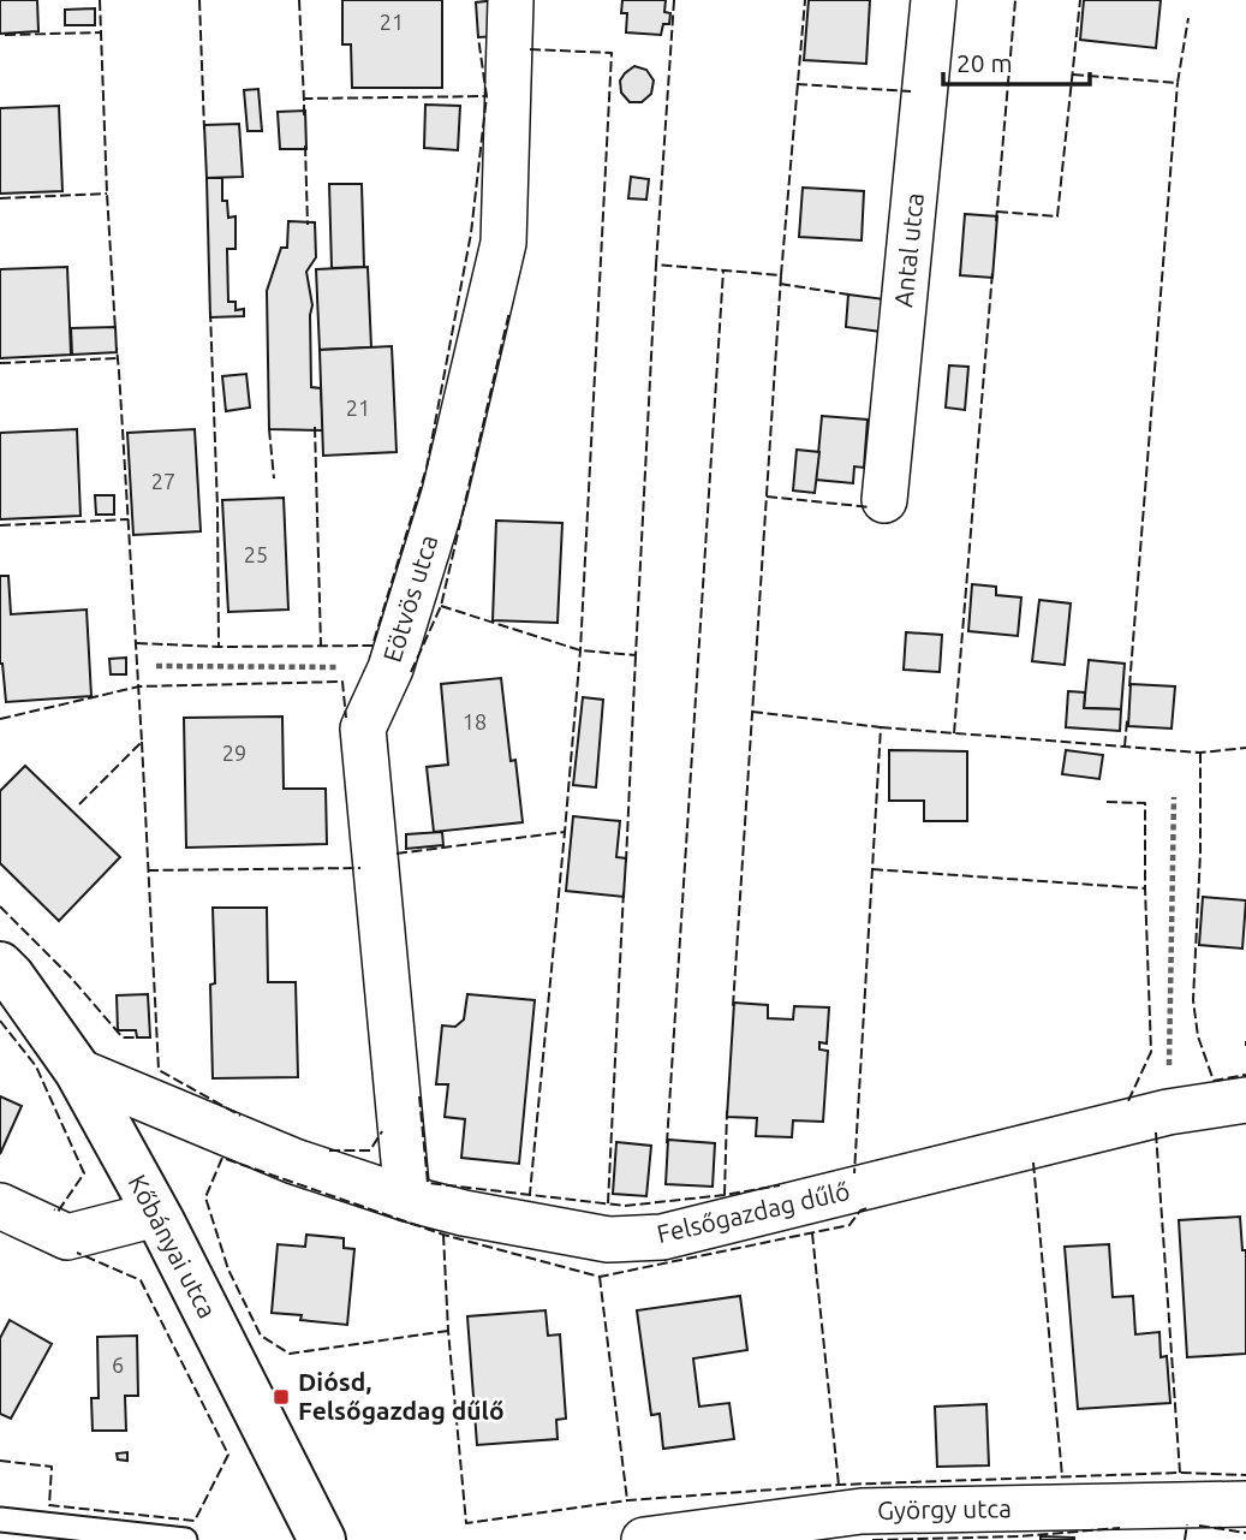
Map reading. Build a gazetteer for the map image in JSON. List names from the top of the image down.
{
  "streets": {
    "street": [
      "Antal utca",
      "Eötvös utca",
      "Felsőgazdag dűlő",
      "Kőbányai utca",
      "György utca"
    ]
  },
  "crossings": [
    ["Eötvös utca", "Felsőgazdag dűlő"],
    ["Felsőgazdag dűlő", "Kőbányai utca"]
  ],
  "places": {
    "transit": ["Diósd, Felsőgazdag dűlő"]
  },
  "house_numbers": [
    "21",
    "21",
    "27",
    "25",
    "18",
    "29",
    "6"
  ],
  "scale_bar": "20 m"
}
